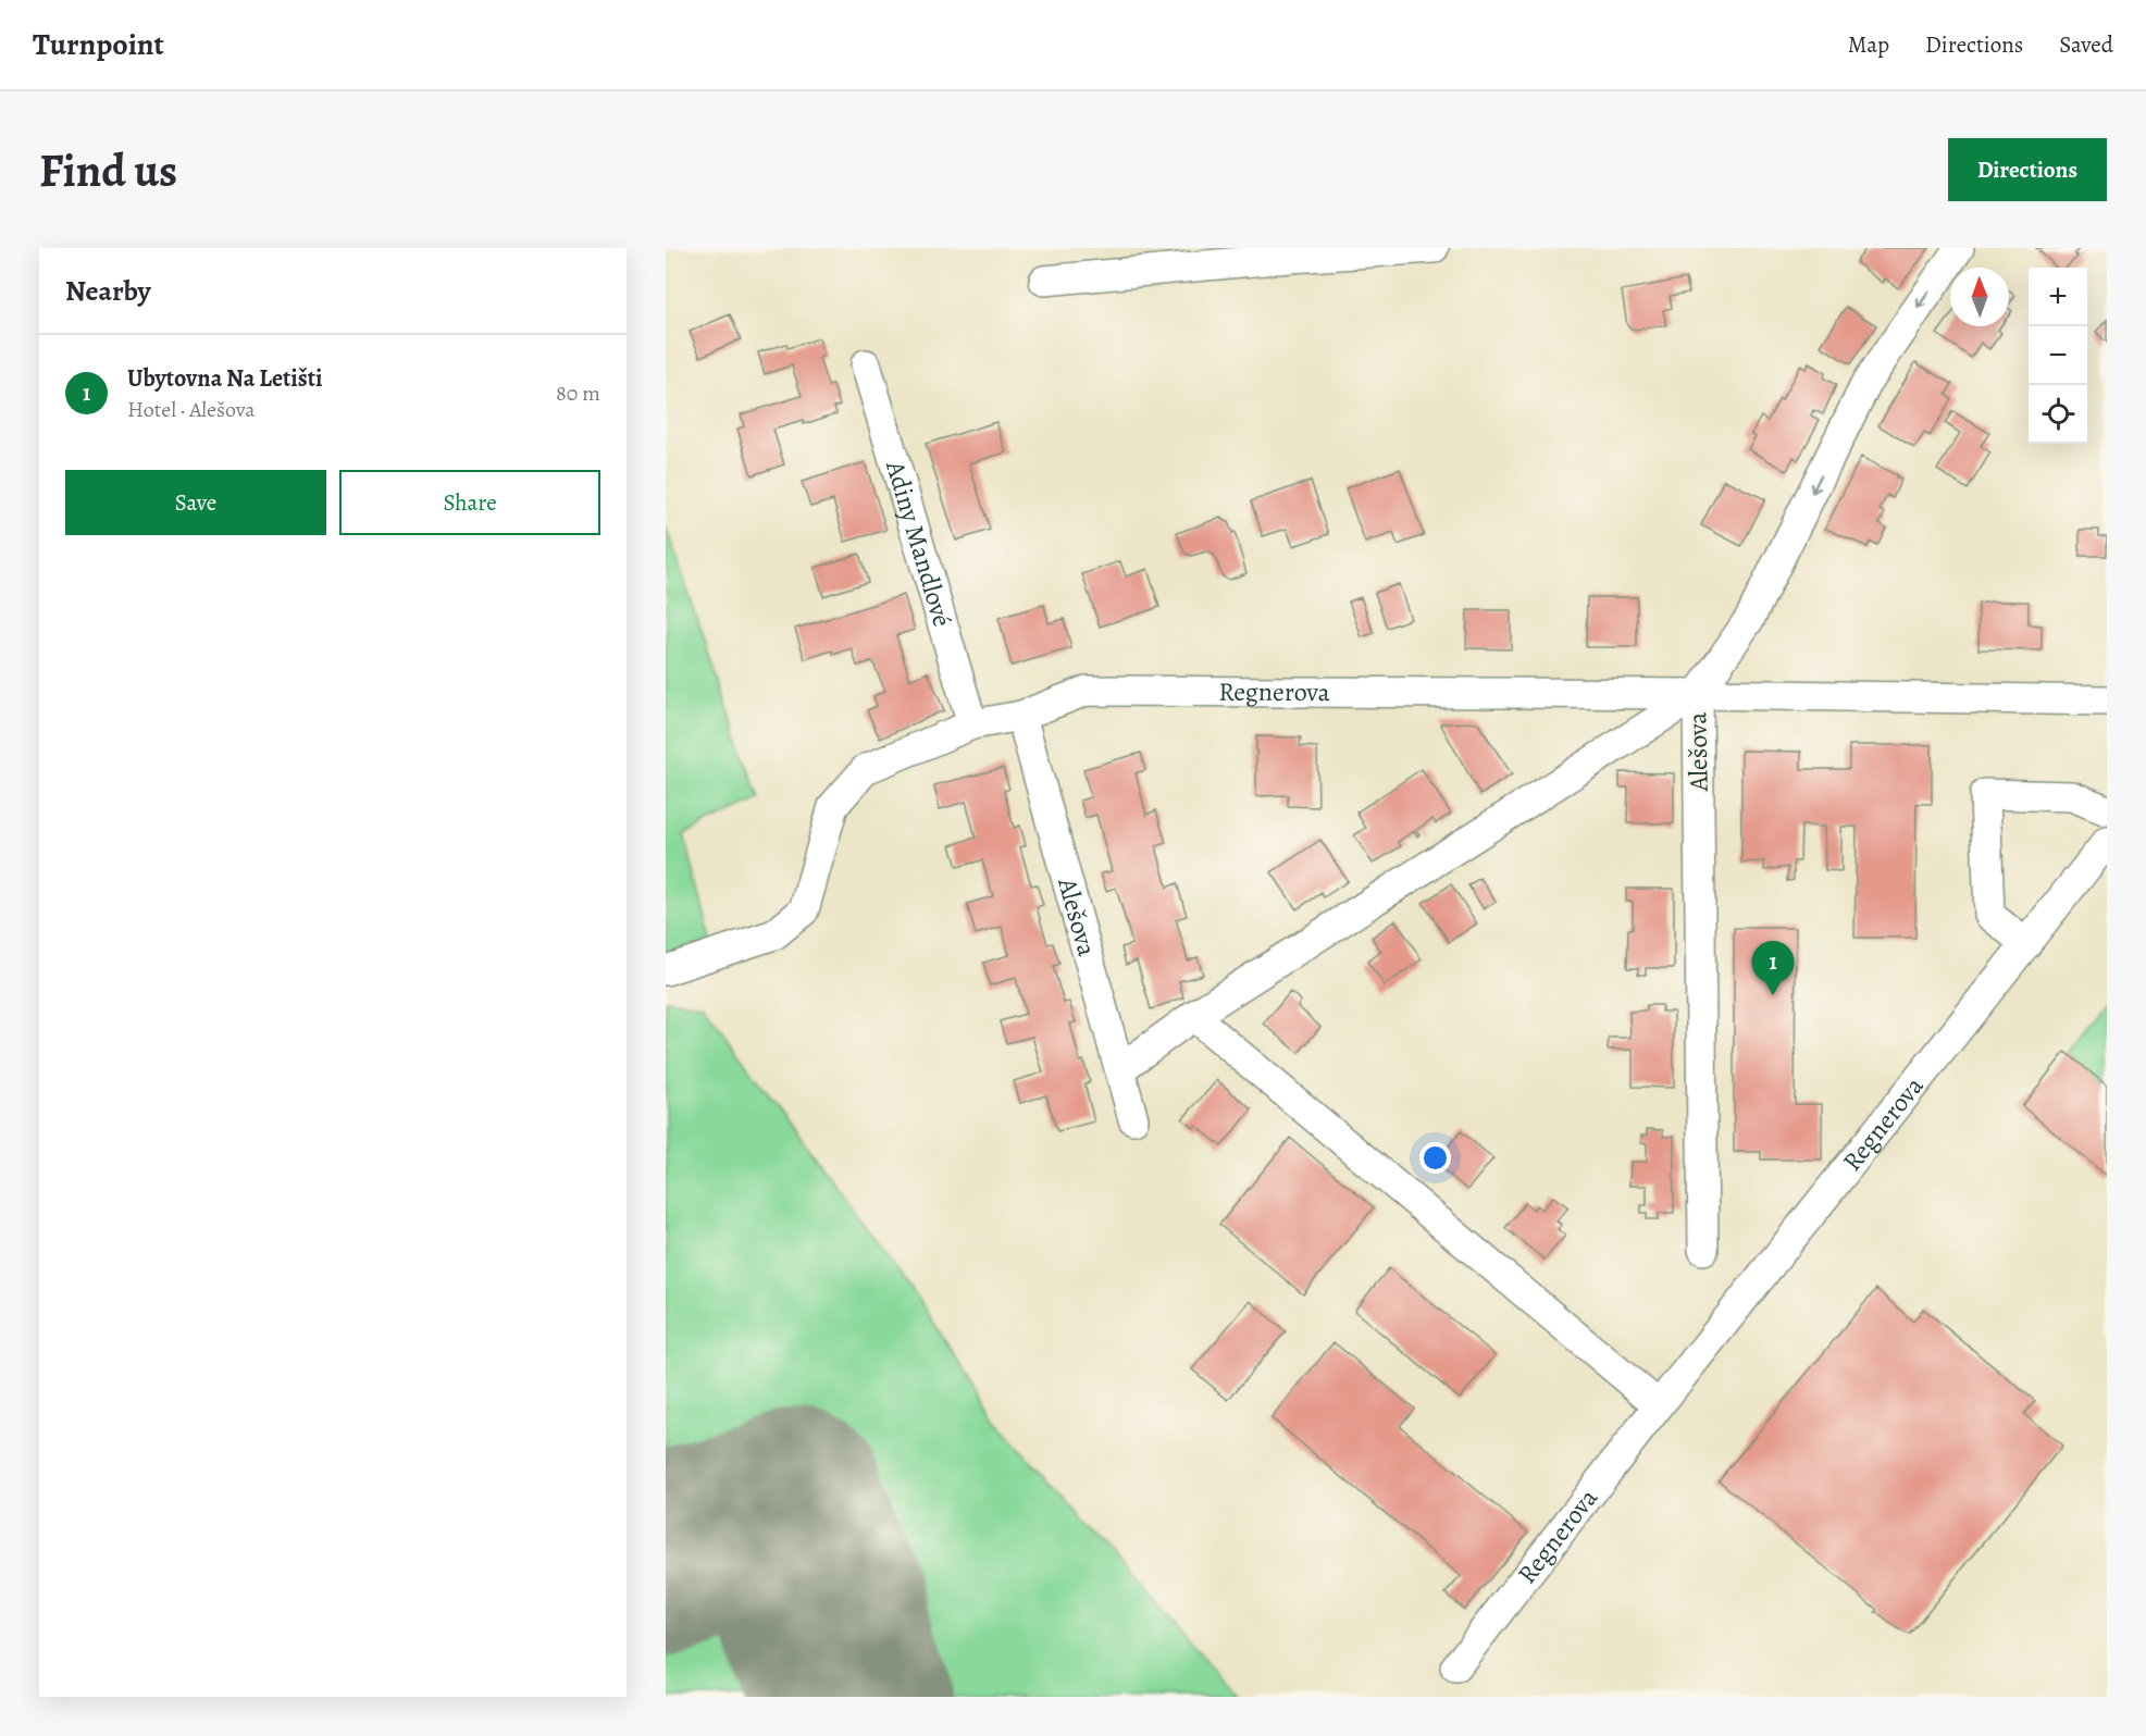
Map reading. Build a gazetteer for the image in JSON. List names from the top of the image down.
{
  "streets": {
    "street": ["Adiny Mandlové", "Regnerova", "Alešova"]
  },
  "crossings": [
    ["Adiny Mandlové", "Regnerova"],
    ["Regnerova", "Alešova"]
  ],
  "north": "top",
  "page": {
    "header": "Turnpoint",
    "nav": ["Map", "Directions", "Saved"],
    "buttons": [
      "Directions",
      ["Save", "Share"]
    ],
    "title": "Find us",
    "heading": "Nearby",
    "map_buttons": ["+", "−"],
    "list": [
      {
        "mark": "1",
        "name": "Ubytovna Na Letišti",
        "note": "Hotel · Alešova",
        "value": "80 m"
      }
    ],
    "pins": "1"
  }
}
